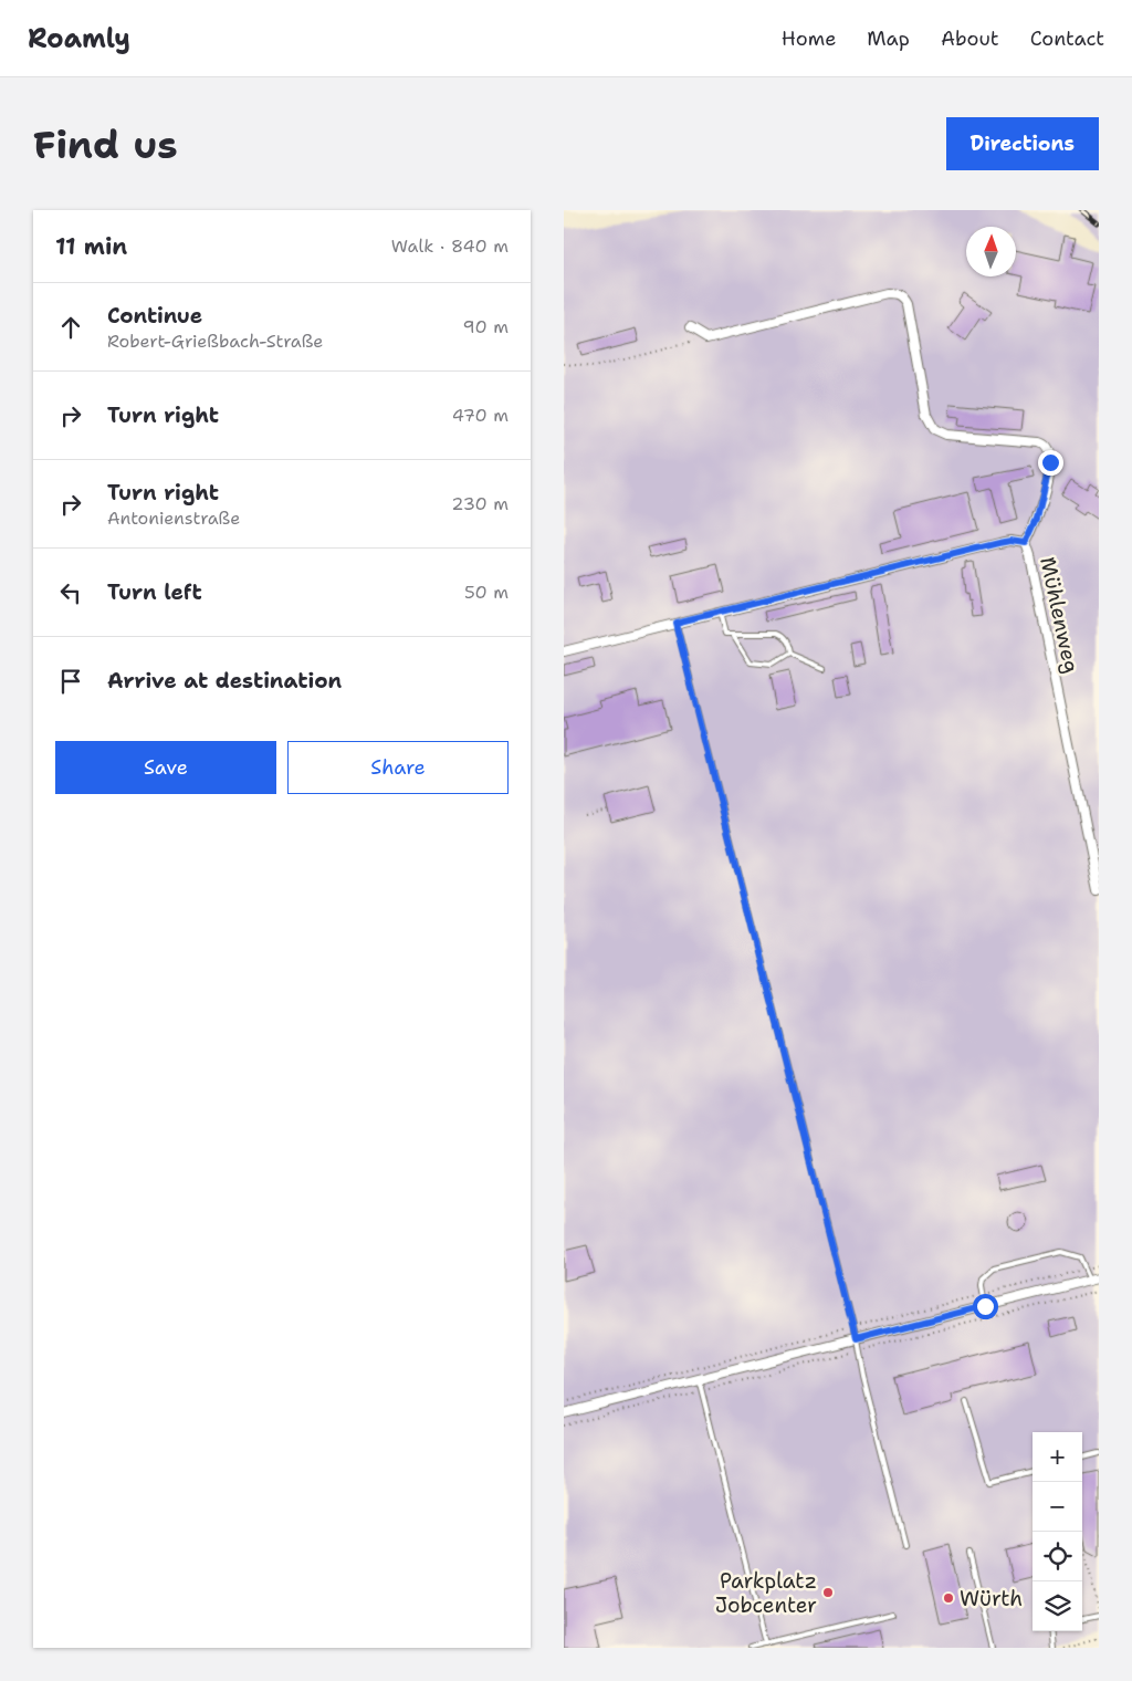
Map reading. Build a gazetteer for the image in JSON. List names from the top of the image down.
{
  "streets": {
    "street": ["Mühlenweg"]
  },
  "places": ["Parkplatz Jobcenter", "Würth"],
  "north": "top",
  "page": {
    "header": "Roamly",
    "nav": [
      "Home",
      "Map",
      "About",
      "Contact"
    ],
    "buttons": [
      "Directions",
      ["Save", "Share"]
    ],
    "title": "Find us",
    "heading": ["11 min", "Walk · 840 m"],
    "list": [
      ["Continue", "Robert-Grießbach-Straße", "90 m"],
      ["Turn right", "470 m"],
      ["Turn right", "Antonienstraße", "230 m"],
      ["Turn left", "50 m"],
      "Arrive at destination"
    ],
    "map_buttons": ["+", "−"]
  }
}
